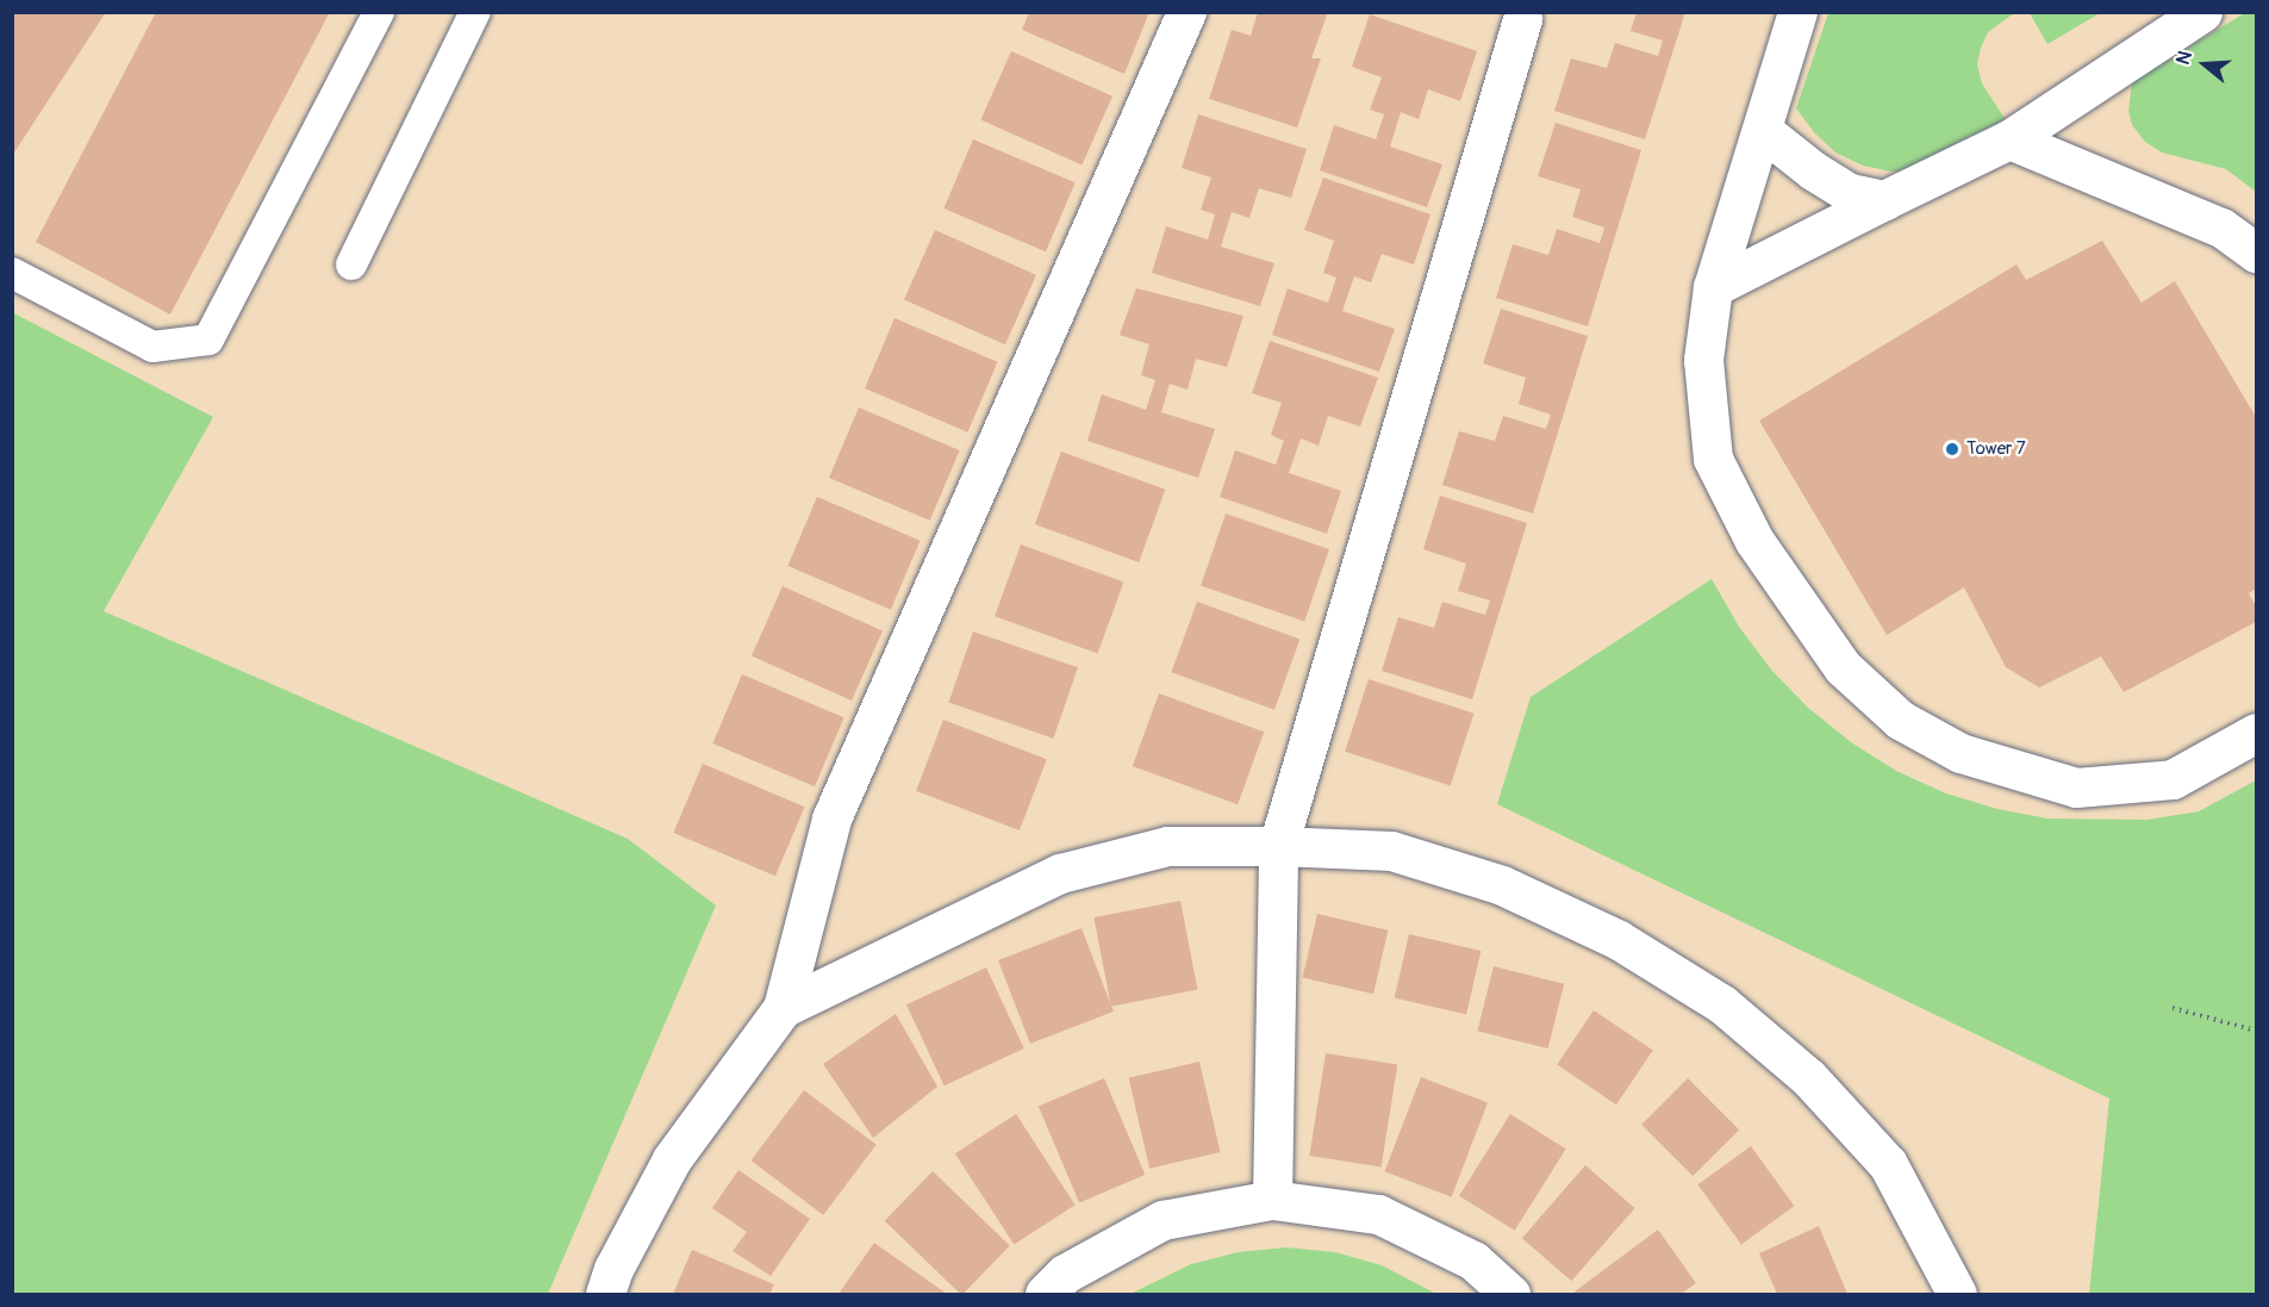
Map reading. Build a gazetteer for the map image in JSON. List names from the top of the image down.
{
  "places": ["Tower 7"],
  "north": "left"
}
